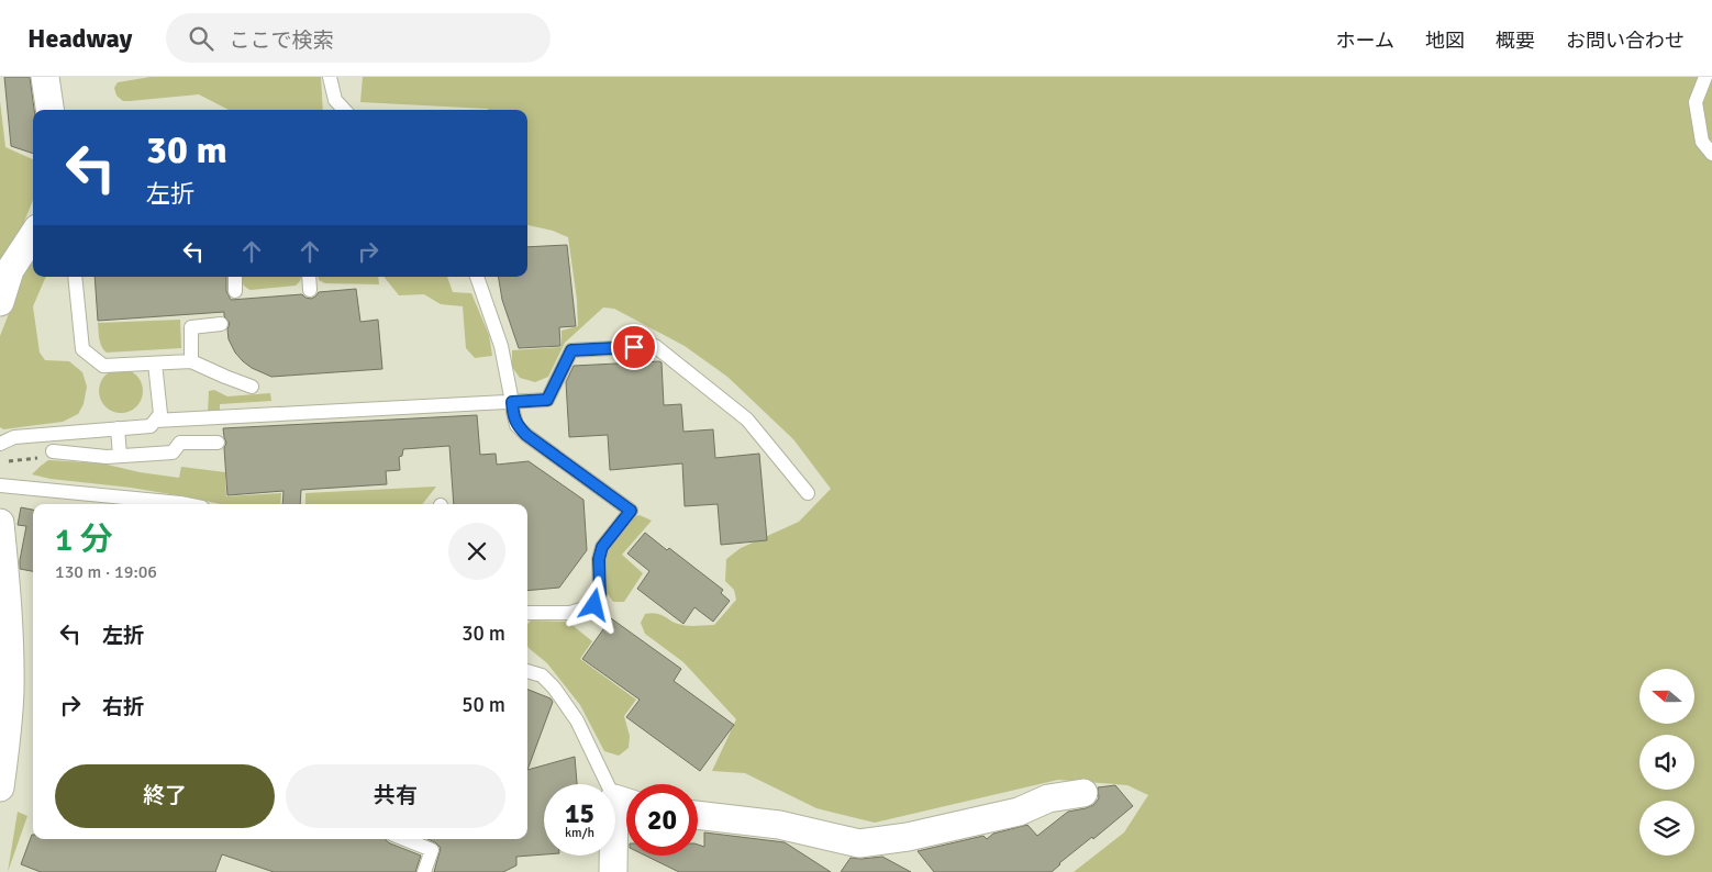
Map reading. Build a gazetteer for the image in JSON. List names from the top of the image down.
{
  "north": "left",
  "page": {
    "header": "Headway",
    "search": "ここで検索",
    "nav": [
      "ホーム",
      "地図",
      "概要",
      "お問い合わせ"
    ],
    "turn": ["30 m", "左折"],
    "heading": ["1 分", "130 m · 19:06"],
    "list": [
      {
        "name": "左折",
        "value": "30 m"
      },
      {
        "name": "右折",
        "value": "50 m"
      }
    ],
    "buttons": ["終了", "共有"],
    "speed": "15 km/h",
    "limit": "20"
  }
}
